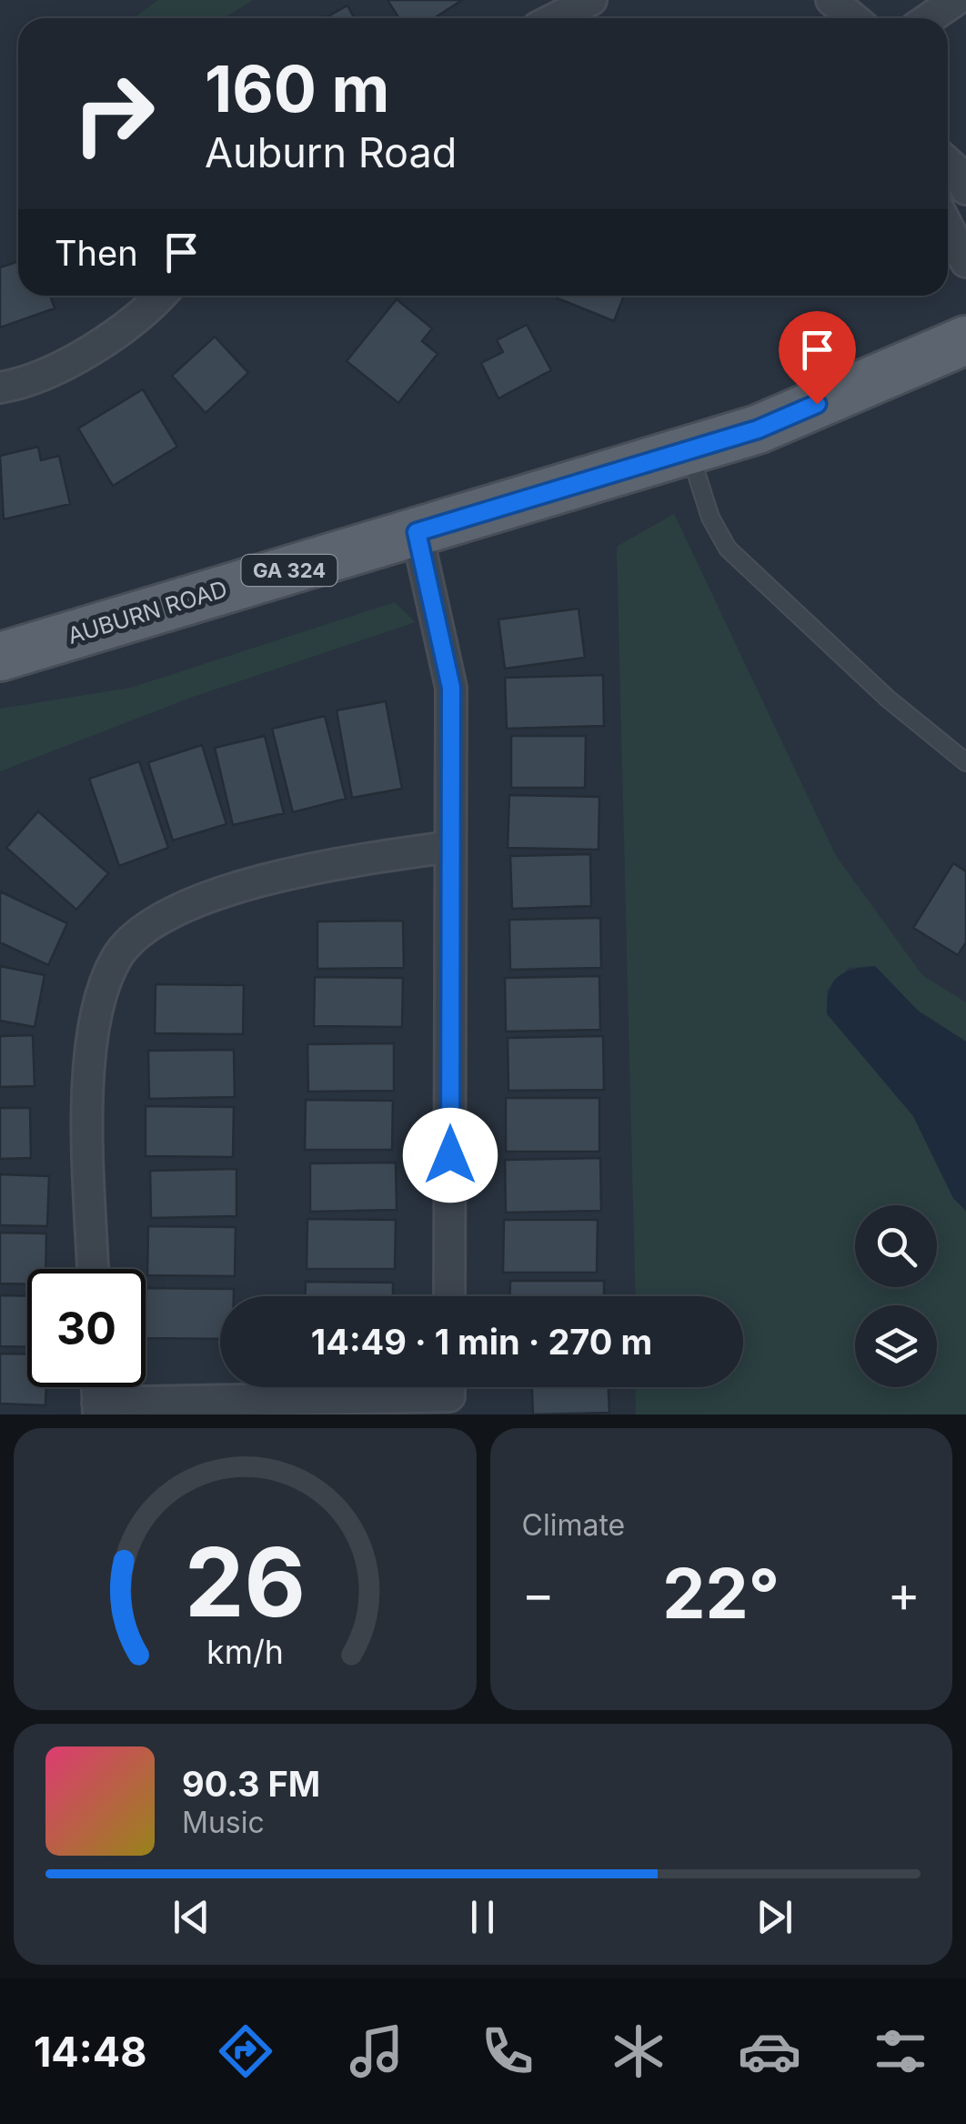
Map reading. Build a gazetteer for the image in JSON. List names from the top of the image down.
{
  "streets": {
    "main road": ["GA 324", "AUBURN ROAD"]
  },
  "page": {
    "turn": ["160 m", "Auburn Road"],
    "then": "Then",
    "limit": "30",
    "trip": "14:49 · 1 min · 270 m",
    "tile": "Climate",
    "heat": ["−", "22°", "+"],
    "song": ["90.3 FM", "Music"],
    "tabs": "14:48",
    "gauge": ["26", "km/h"]
  }
}
